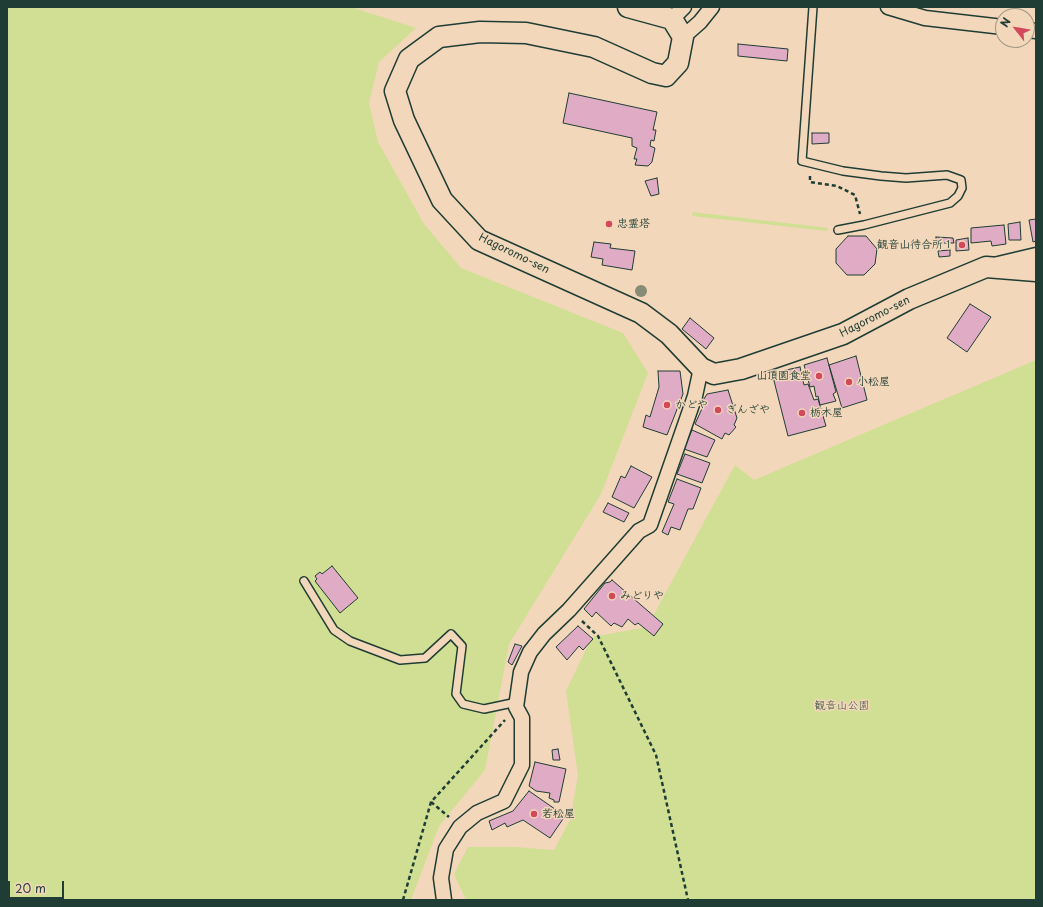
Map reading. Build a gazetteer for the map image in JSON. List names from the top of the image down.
{
  "streets": {
    "street": ["Hagoromo-sen"]
  },
  "parks": ["観音山公園"],
  "places": [
    "忠霊塔",
    "観音山待合所１",
    "山頂園食堂",
    "小松屋",
    "かどや",
    "ぎんざや",
    "栃木屋",
    "みどりや",
    "若松屋"
  ],
  "scale_bar": "20 m",
  "north": "top left"
}
